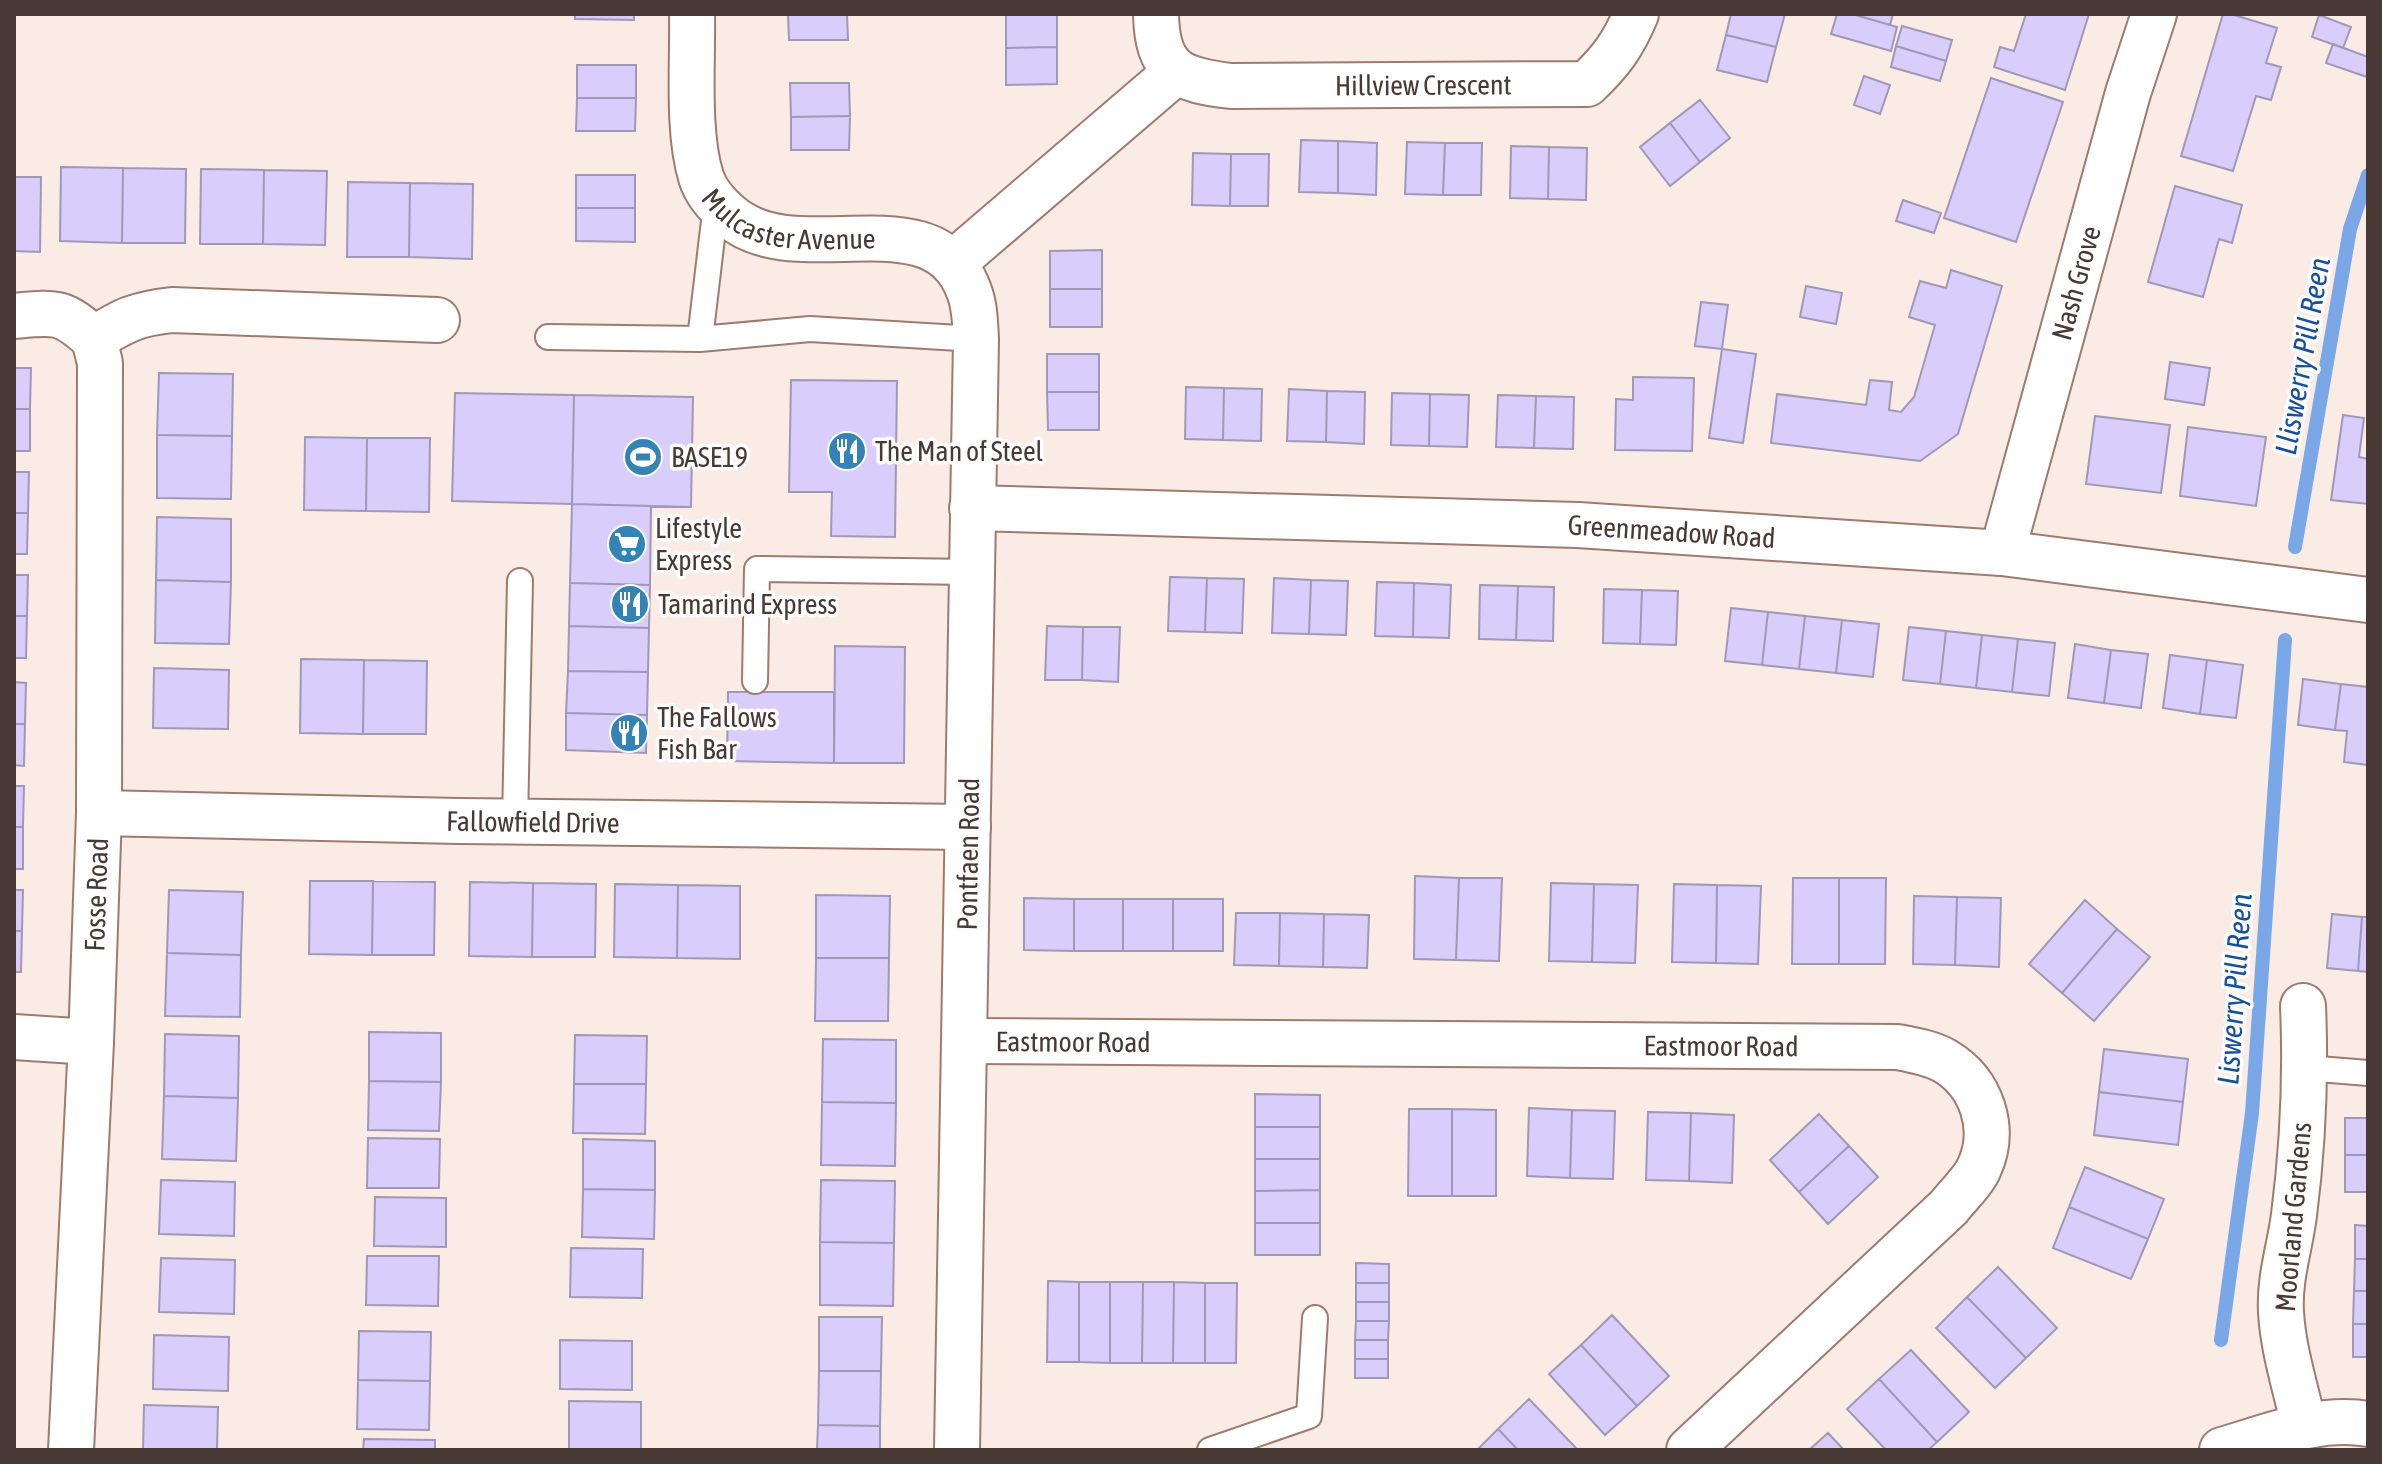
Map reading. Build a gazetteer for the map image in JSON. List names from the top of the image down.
{
  "streets": {
    "street": [
      "Hillview Crescent",
      "Mulcaster Avenue",
      "Nash Grove",
      "Greenmeadow Road",
      "Fallowfield Drive",
      "Pontfaen Road",
      "Fosse Road",
      "Eastmoor Road",
      "Moorland Gardens"
    ]
  },
  "crossings": [
    ["Mulcaster Avenue", "Pontfaen Road"],
    ["Nash Grove", "Greenmeadow Road"],
    ["Greenmeadow Road", "Pontfaen Road"],
    ["Fallowfield Drive", "Pontfaen Road"],
    ["Fallowfield Drive", "Fosse Road"],
    ["Pontfaen Road", "Eastmoor Road"]
  ],
  "water": ["Lliswerry Pill Reen", "Liswerry Pill Reen"],
  "places": {
    "restaurant": ["The Man of Steel", "Tamarind Express", "The Fallows Fish Bar"],
    "sports": ["BASE19"],
    "supermarket": ["Lifestyle Express"]
  }
}
